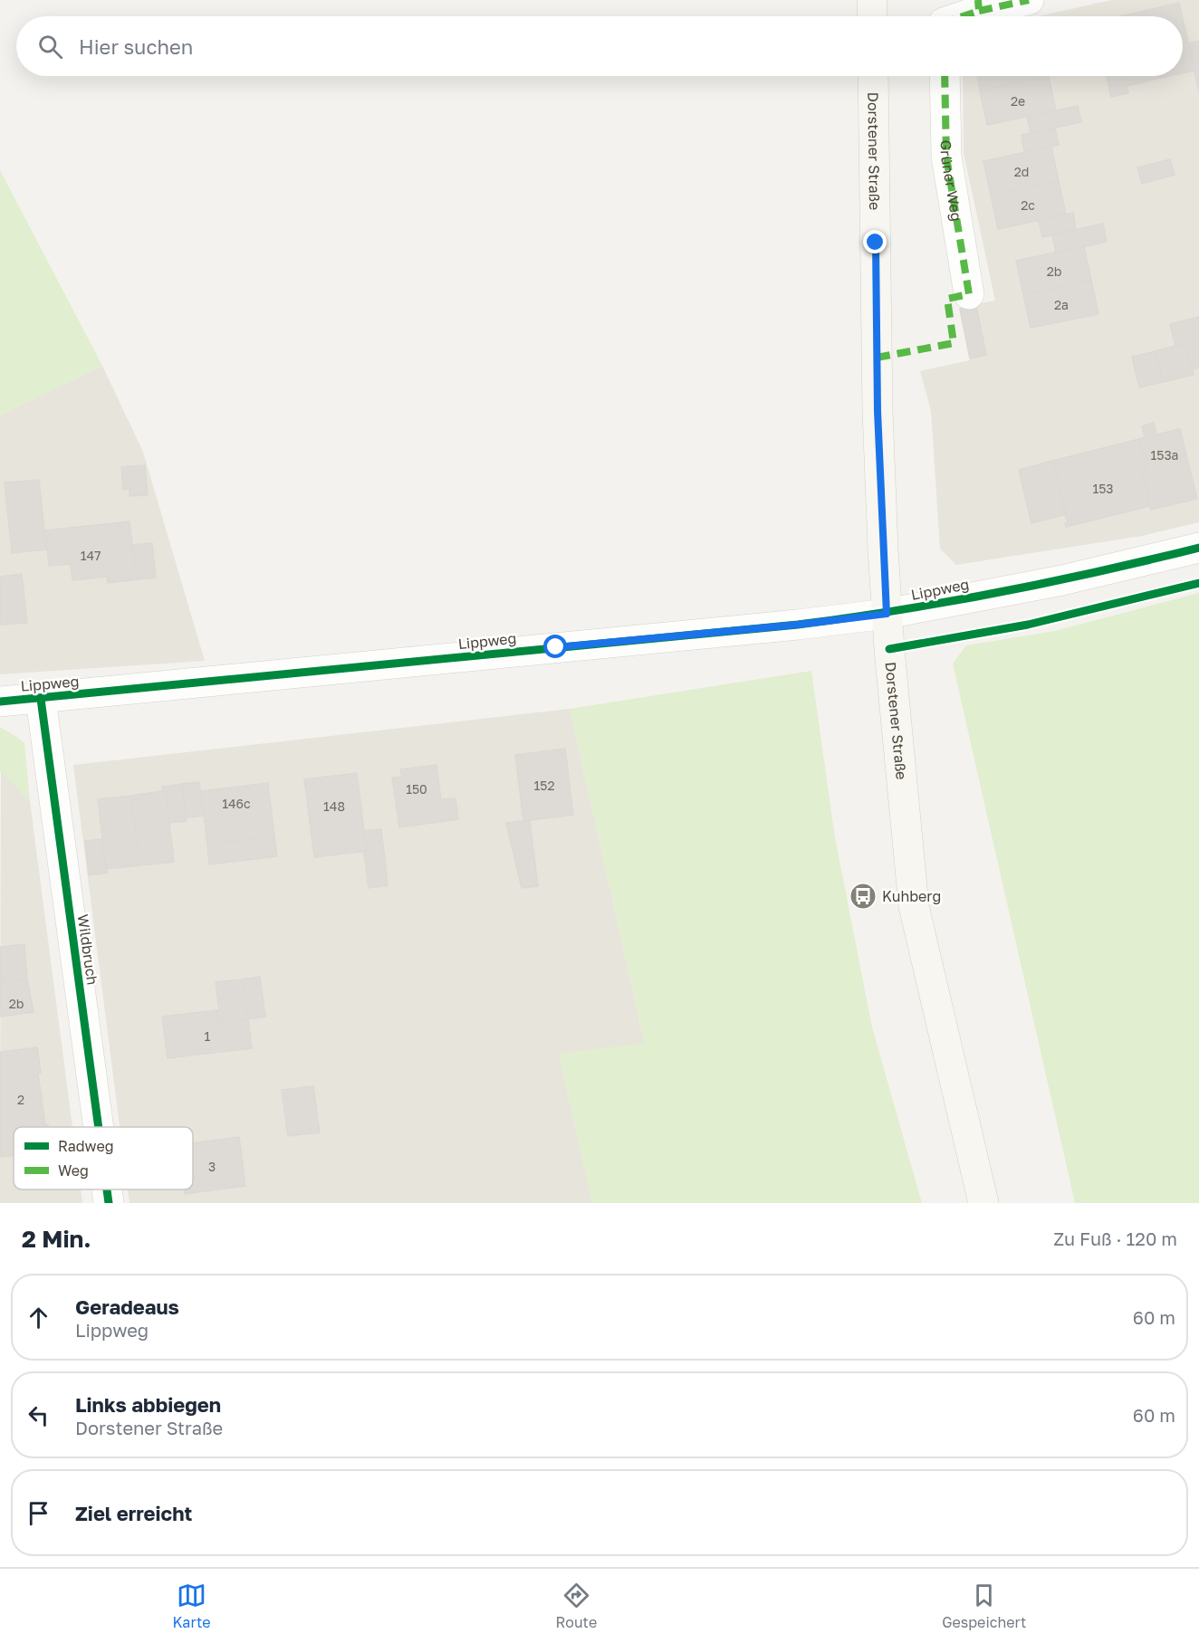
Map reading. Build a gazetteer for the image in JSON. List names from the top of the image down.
{
  "streets": {
    "main road": ["Dorstener Straße"],
    "street": ["Grüner Weg", "Lippweg", "Wildbruch"]
  },
  "crossings": [
    ["Dorstener Straße", "Lippweg"],
    ["Lippweg", "Wildbruch"]
  ],
  "places": {
    "bus stop": ["Kuhberg"]
  },
  "house_numbers": [
    "2e",
    "2d",
    "2c",
    "2b",
    "2a",
    "153a",
    "153",
    "147",
    "152",
    "150",
    "146c",
    "148",
    "2b",
    "1",
    "2",
    "3"
  ],
  "legend": ["Radweg", "Weg"],
  "page": {
    "search": "Hier suchen",
    "heading": ["2 Min.", "Zu Fuß · 120 m"],
    "list": [
      ["Geradeaus", "Lippweg", "60 m"],
      ["Links abbiegen", "Dorstener Straße", "60 m"],
      "Ziel erreicht"
    ],
    "nav": ["Karte", "Route", "Gespeichert"]
  }
}
